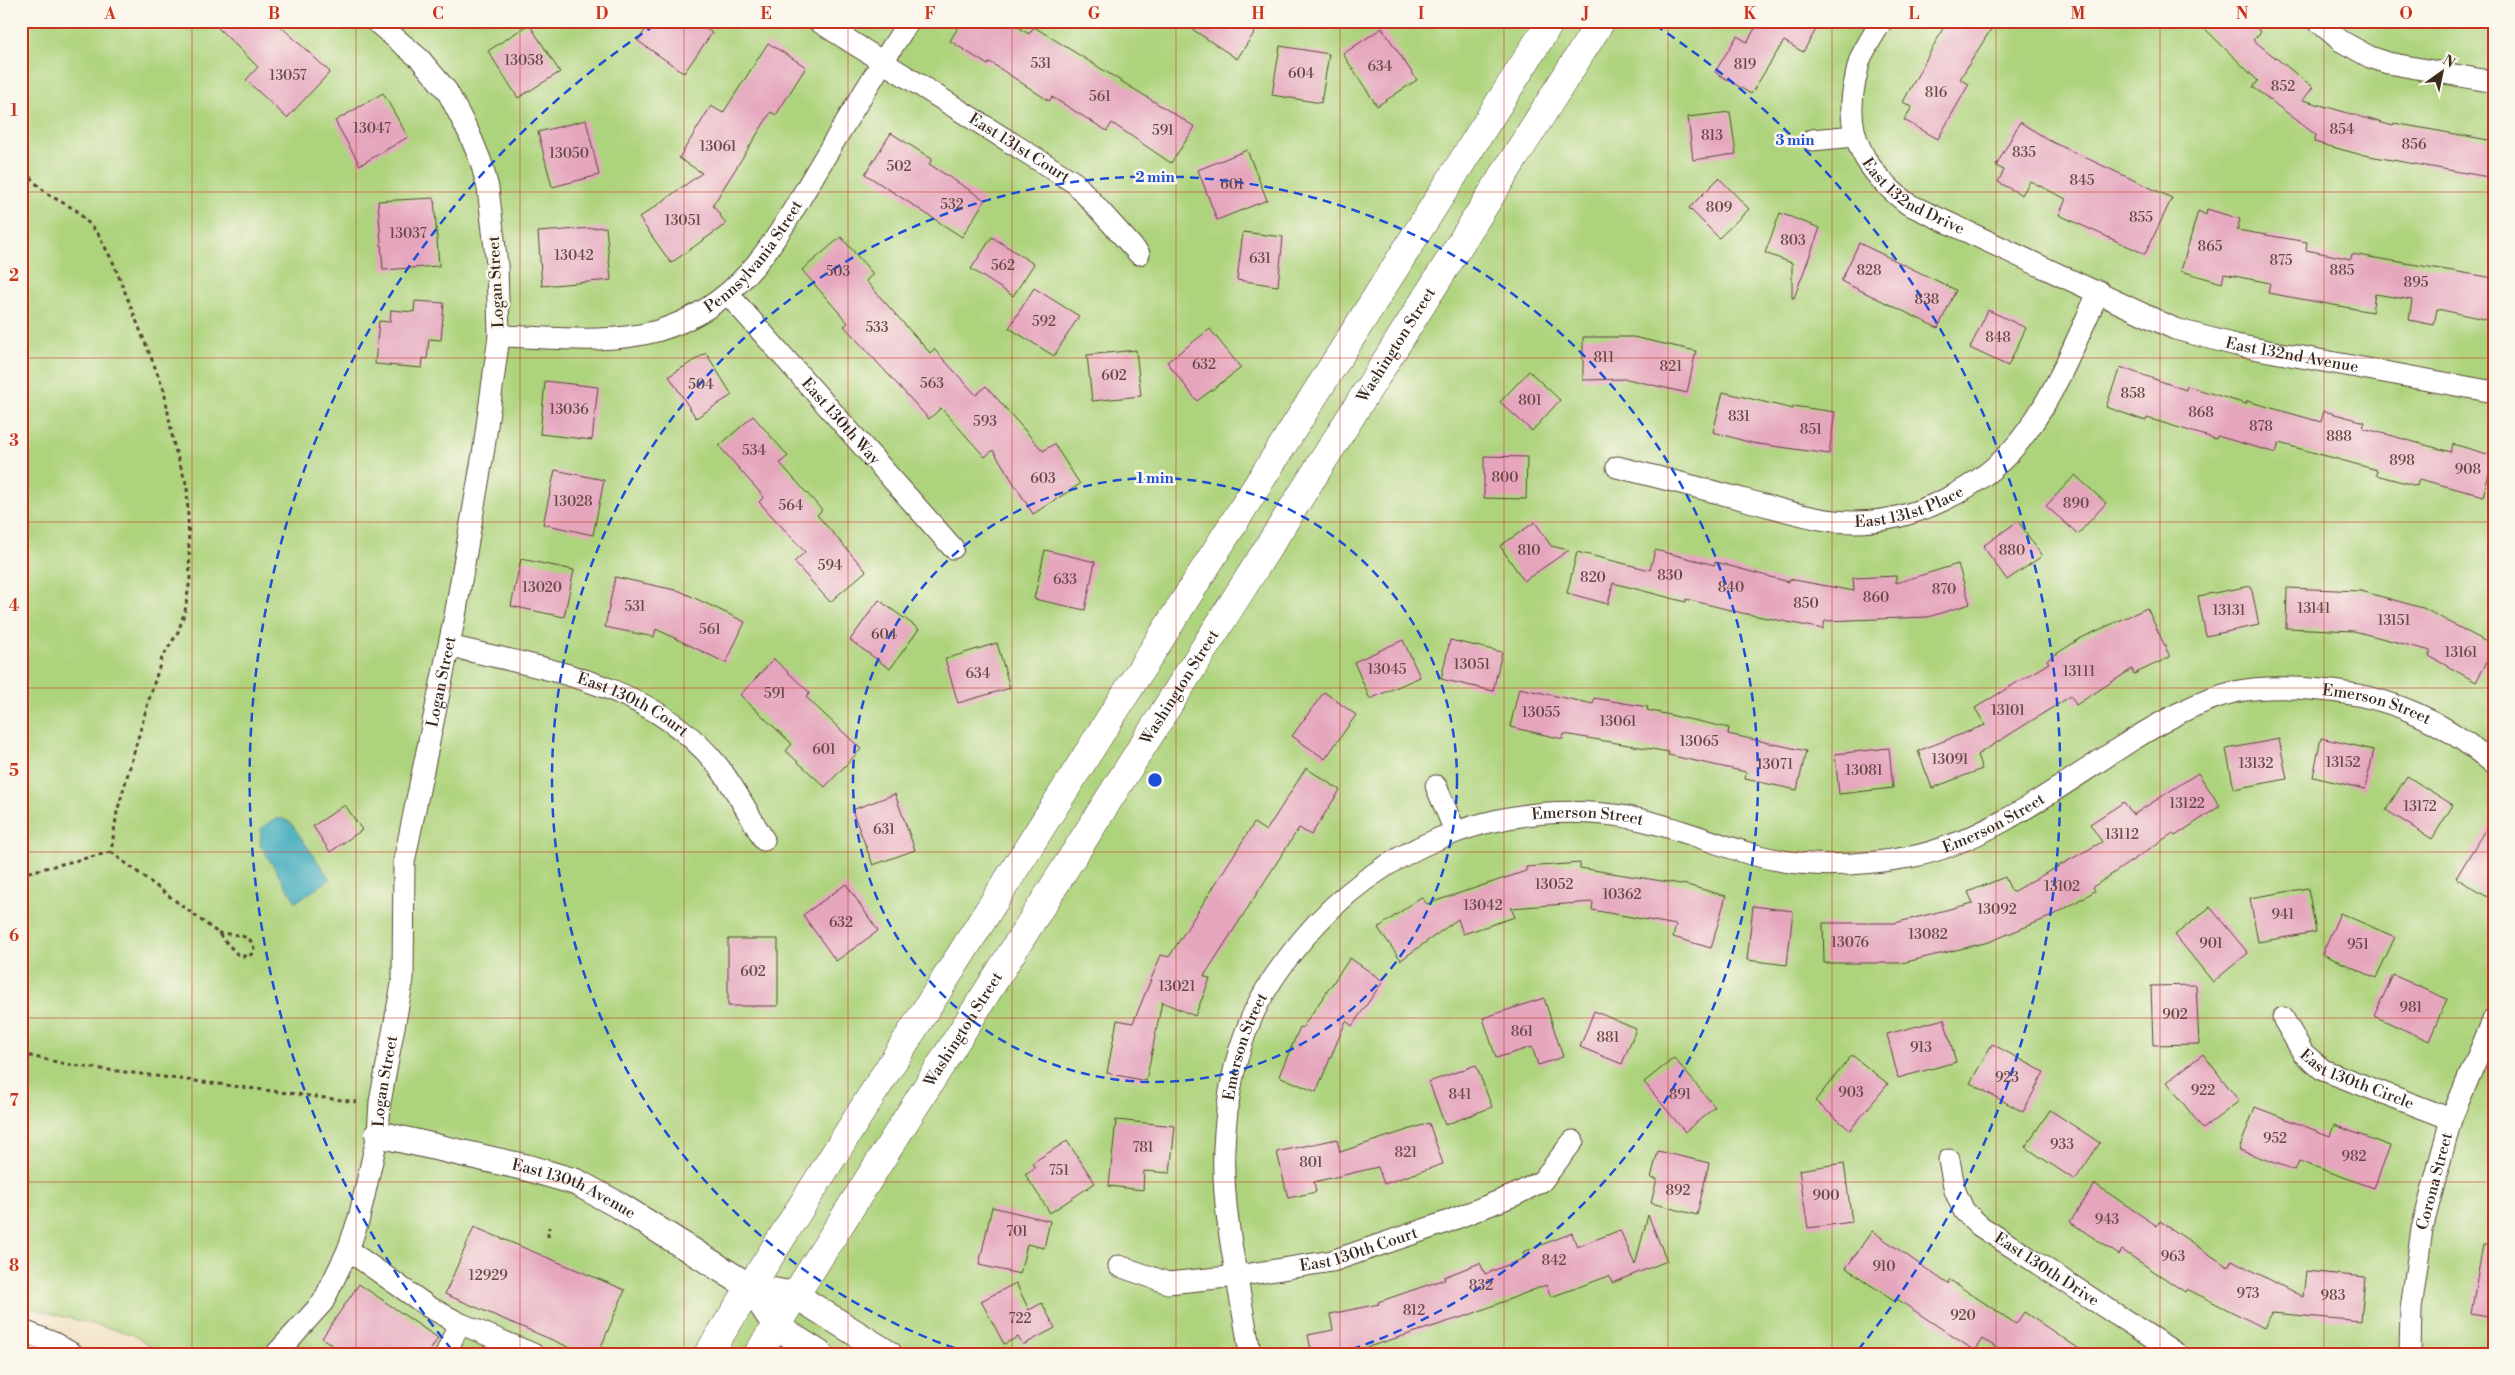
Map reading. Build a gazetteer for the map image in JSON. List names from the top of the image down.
{
  "streets": {
    "main road": ["Washington Street"],
    "street": [
      "East 131st Court",
      "East 132nd Drive",
      "Pennsylvania Street",
      "Logan Street",
      "East 132nd Avenue",
      "East 130th Way",
      "East 131st Place",
      "Emerson Street",
      "East 130th Court",
      "East 130th Circle",
      "Corona Street",
      "East 130th Avenue",
      "East 130th Drive"
    ]
  },
  "crossings": [
    ["East 131st Court", "Pennsylvania Street"],
    ["East 132nd Drive", "East 132nd Avenue"],
    ["East 132nd Drive", "East 131st Place"],
    ["Pennsylvania Street", "Logan Street"],
    ["Pennsylvania Street", "East 130th Way"],
    ["Logan Street", "East 130th Court"],
    ["Logan Street", "East 130th Avenue"],
    ["Washington Street", "East 130th Avenue"],
    ["East 132nd Avenue", "East 131st Place"],
    ["Emerson Street", "East 130th Court"],
    ["East 130th Circle", "Corona Street"]
  ],
  "house_numbers": [
    "13058",
    "531",
    "819",
    "634",
    "604",
    "13057",
    "852",
    "816",
    "561",
    "13047",
    "854",
    "591",
    "813",
    "856",
    "13061",
    "835",
    "13050",
    "502",
    "845",
    "601",
    "532",
    "809",
    "855",
    "13051",
    "13037",
    "803",
    "865",
    "13042",
    "631",
    "875",
    "562",
    "828",
    "885",
    "503",
    "895",
    "838",
    "592",
    "533",
    "848",
    "811",
    "632",
    "821",
    "602",
    "563",
    "504",
    "858",
    "801",
    "13036",
    "868",
    "831",
    "593",
    "878",
    "851",
    "888",
    "534",
    "898",
    "908",
    "800",
    "603",
    "13028",
    "890",
    "564",
    "810",
    "880",
    "594",
    "830",
    "820",
    "633",
    "13020",
    "840",
    "870",
    "860",
    "850",
    "531",
    "13141",
    "13131",
    "13151",
    "561",
    "604",
    "13161",
    "13051",
    "13045",
    "13111",
    "634",
    "591",
    "13101",
    "13055",
    "13061",
    "13065",
    "601",
    "13091",
    "13152",
    "13132",
    "13071",
    "13081",
    "13122",
    "13172",
    "631",
    "13112",
    "13052",
    "13102",
    "10362",
    "13042",
    "13092",
    "941",
    "632",
    "13082",
    "13076",
    "901",
    "951",
    "602",
    "13021",
    "981",
    "902",
    "861",
    "881",
    "913",
    "923",
    "922",
    "903",
    "841",
    "891",
    "952",
    "933",
    "781",
    "821",
    "982",
    "801",
    "751",
    "892",
    "900",
    "943",
    "701",
    "963",
    "842",
    "910",
    "12929",
    "832",
    "973",
    "983",
    "812",
    "920",
    "722"
  ],
  "north": "top right",
  "grid": {
    "columns": [
      "A",
      "B",
      "C",
      "D",
      "E",
      "F",
      "G",
      "H",
      "I",
      "J",
      "K",
      "L",
      "M",
      "N",
      "O"
    ],
    "rows": [
      "1",
      "2",
      "3",
      "4",
      "5",
      "6",
      "7",
      "8"
    ]
  },
  "rings": ["3 min", "2 min", "1 min"]
}
